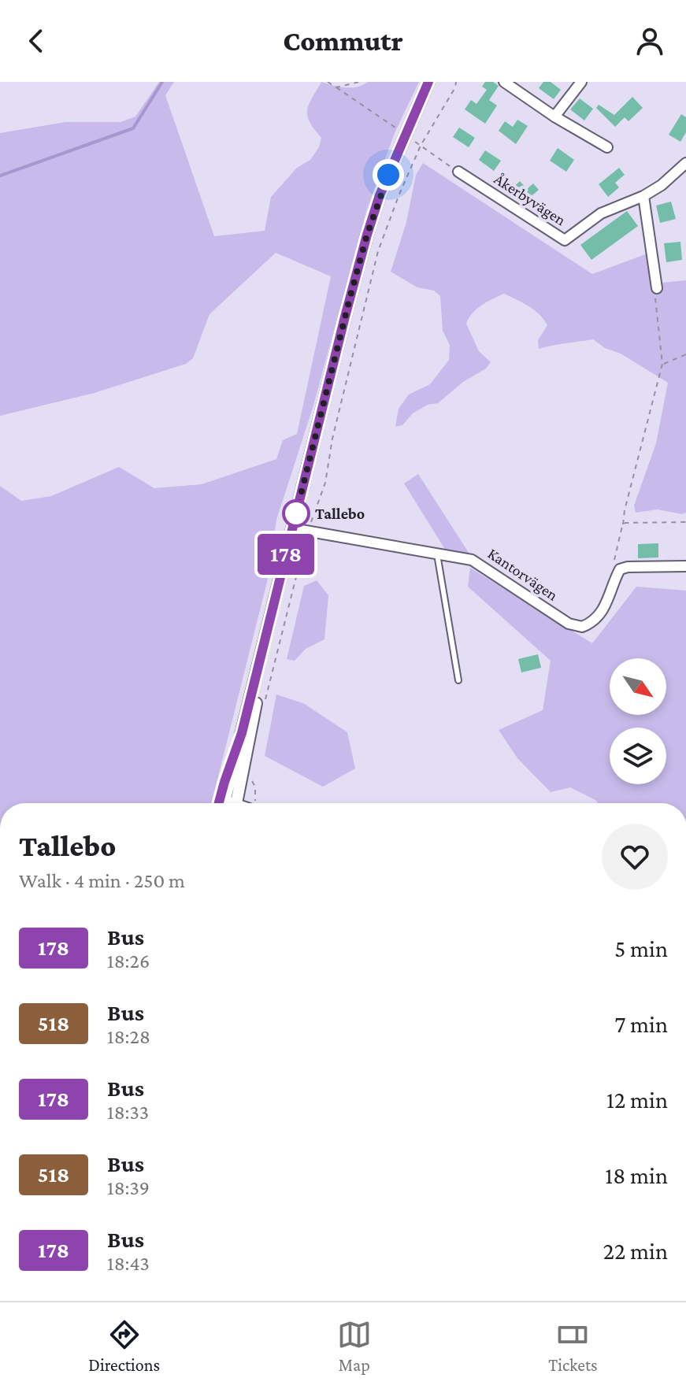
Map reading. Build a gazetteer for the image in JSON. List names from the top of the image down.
{
  "streets": {
    "street": ["Åkerbyvägen", "Kantorvägen"]
  },
  "places": ["Tallebo"],
  "lines": ["bus line 178"],
  "north": "bottom right",
  "page": {
    "header": "Commutr",
    "on_map": "178",
    "heading": ["Tallebo", "Walk · 4 min · 250 m"],
    "list": [
      {
        "mark": "178",
        "name": "Bus",
        "note": "18:26",
        "value": "5 min"
      },
      {
        "mark": "518",
        "name": "Bus",
        "note": "18:28",
        "value": "7 min"
      },
      {
        "mark": "178",
        "name": "Bus",
        "note": "18:33",
        "value": "12 min"
      },
      {
        "mark": "518",
        "name": "Bus",
        "note": "18:39",
        "value": "18 min"
      },
      {
        "mark": "178",
        "name": "Bus",
        "note": "18:43",
        "value": "22 min"
      }
    ],
    "tabs": ["Directions", "Map", "Tickets"]
  }
}
